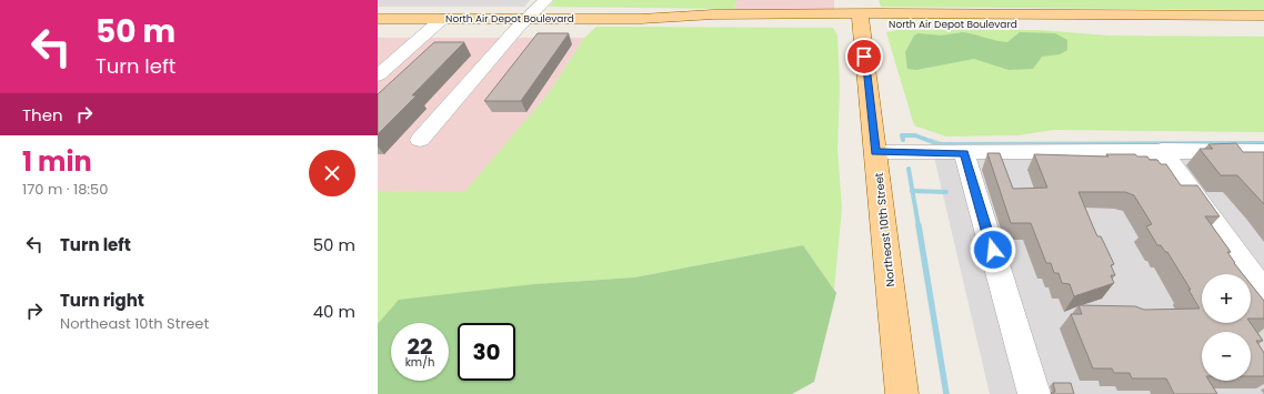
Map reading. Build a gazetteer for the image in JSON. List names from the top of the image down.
{
  "streets": {
    "main road": ["North Air Depot Boulevard", "Northeast 10th Street"]
  },
  "crossings": [
    ["North Air Depot Boulevard", "Northeast 10th Street"]
  ],
  "page": {
    "turn": ["50 m", "Turn left"],
    "then": "Then",
    "heading": ["1 min", "170 m · 18:50"],
    "list": [
      {
        "name": "Turn left",
        "value": "50 m"
      },
      {
        "name": "Turn right",
        "note": "Northeast 10th Street",
        "value": "40 m"
      }
    ],
    "map_buttons": ["+", "−"],
    "speed": "22 km/h",
    "limit": "30"
  }
}
